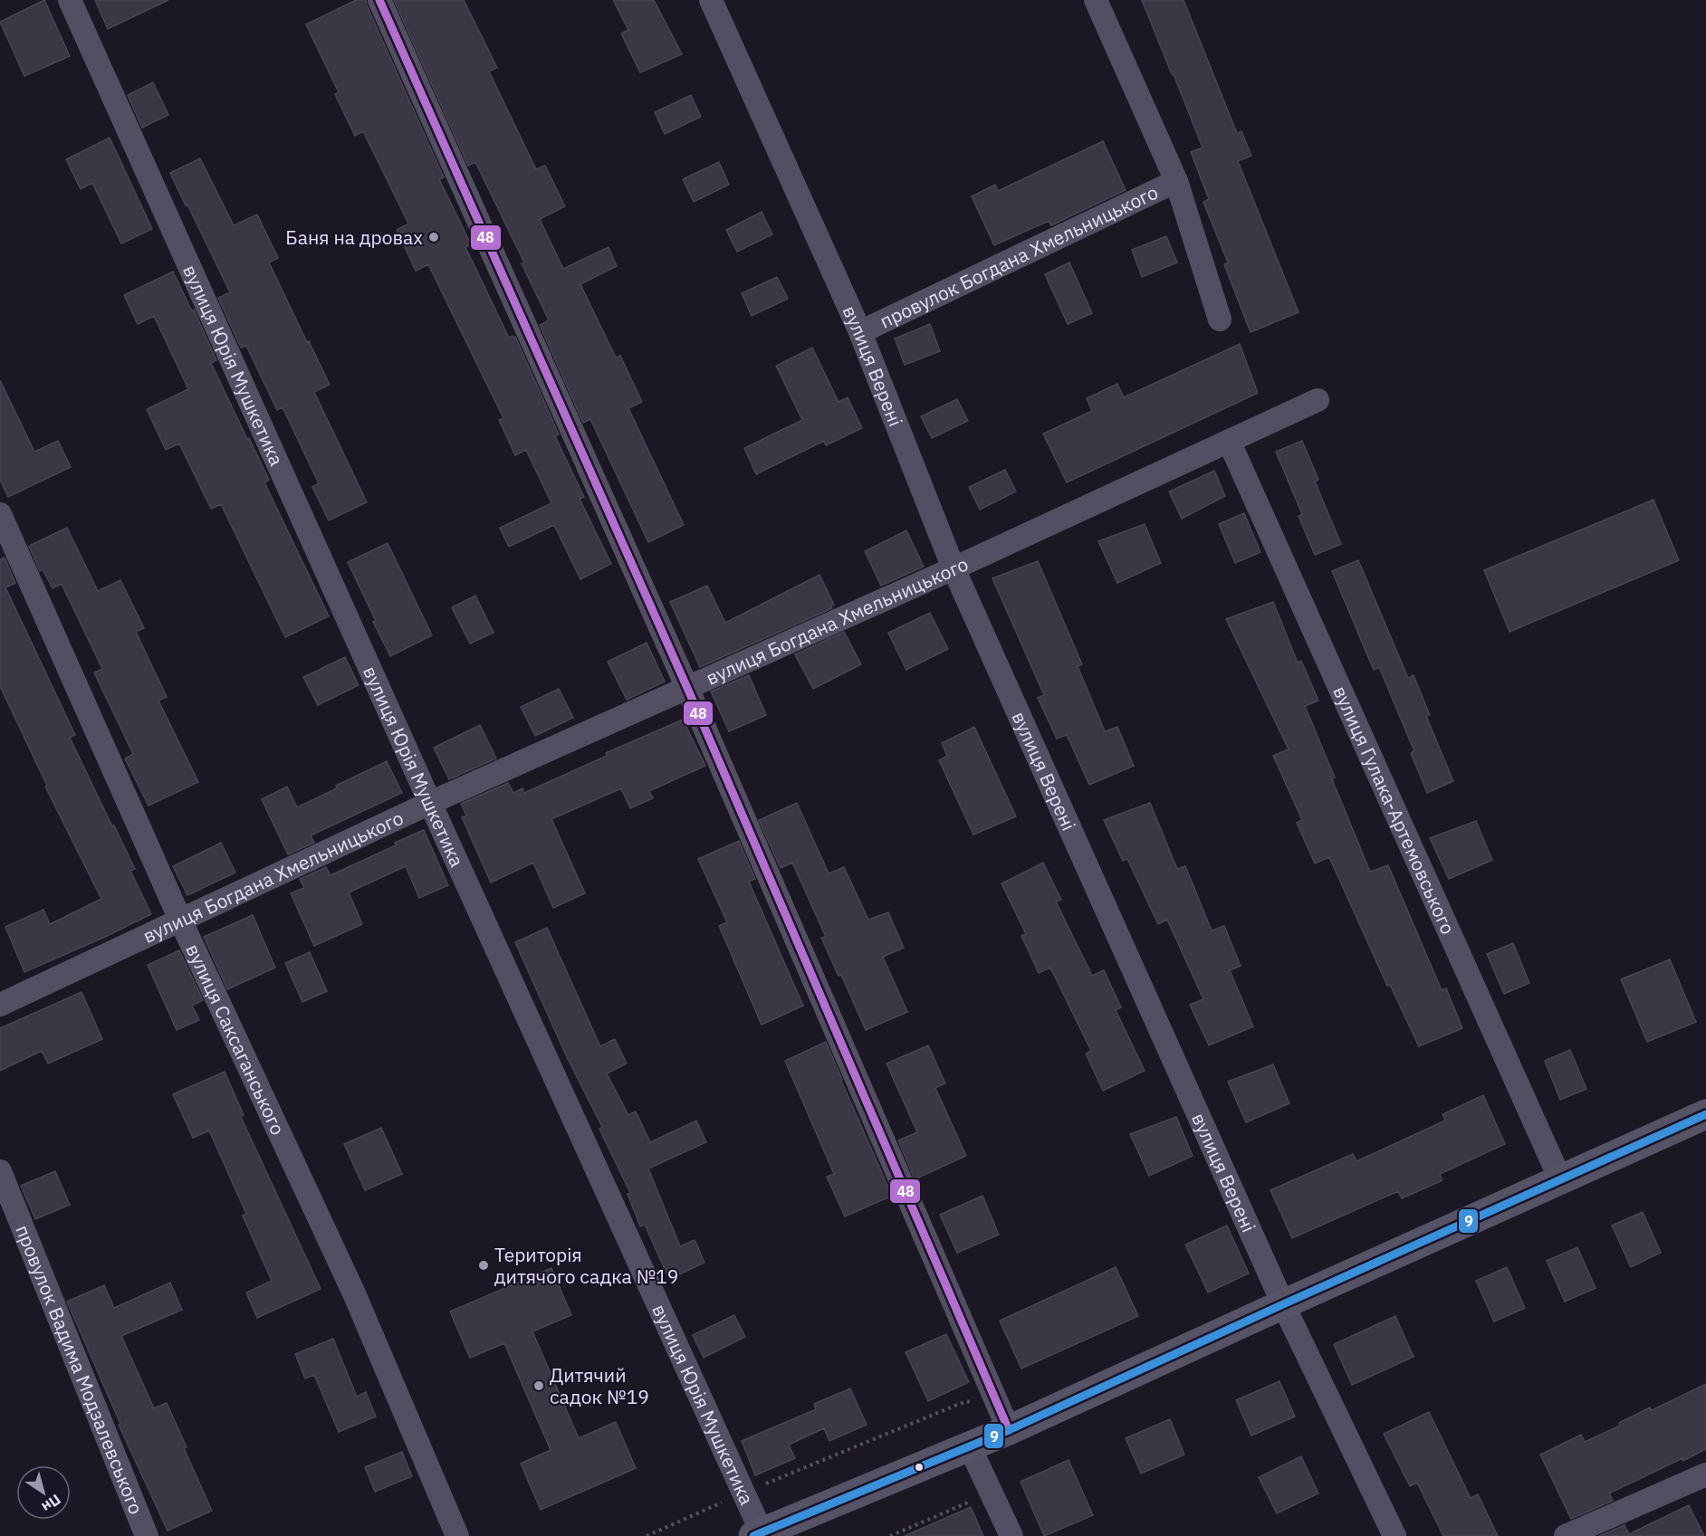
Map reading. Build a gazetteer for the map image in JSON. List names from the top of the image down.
{
  "streets": {
    "street": [
      "провулок Богдана Хмельницького",
      "вулиця Юрія Мушкетика",
      "вулиця Верені",
      "вулиця Богдана Хмельницького",
      "вулиця Гулака-Артемовського",
      "вулиця Саксаганського",
      "провулок Вадима Модзалевського"
    ]
  },
  "crossings": [
    ["провулок Богдана Хмельницького", "вулиця Верені"],
    ["вулиця Юрія Мушкетика", "вулиця Богдана Хмельницького"],
    ["вулиця Верені", "вулиця Богдана Хмельницького"],
    ["вулиця Богдана Хмельницького", "вулиця Гулака-Артемовського"],
    ["вулиця Богдана Хмельницького", "вулиця Саксаганського"]
  ],
  "places": ["Баня на дровах", "Територія дитячого садка №19", "Дитячий садок №19"],
  "lines": ["transit line 48", "transit line 9"],
  "north": "bottom right"
}
